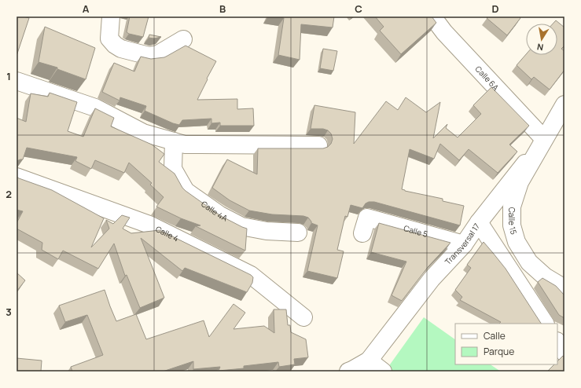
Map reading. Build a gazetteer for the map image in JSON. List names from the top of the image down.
{
  "streets": {
    "street": [
      "Calle 6A",
      "Calle 4A",
      "Calle 15",
      "Calle 5",
      "Calle 4",
      "Transversal 17"
    ]
  },
  "crossings": [
    ["Calle 6A", "Calle 15"],
    ["Calle 6A", "Transversal 17"],
    ["Calle 15", "Transversal 17"],
    ["Calle 5", "Transversal 17"]
  ],
  "legend": ["Calle", "Parque"],
  "north": "bottom",
  "grid": {
    "columns": [
      "A",
      "B",
      "C",
      "D"
    ],
    "rows": ["1", "2", "3"]
  }
}
